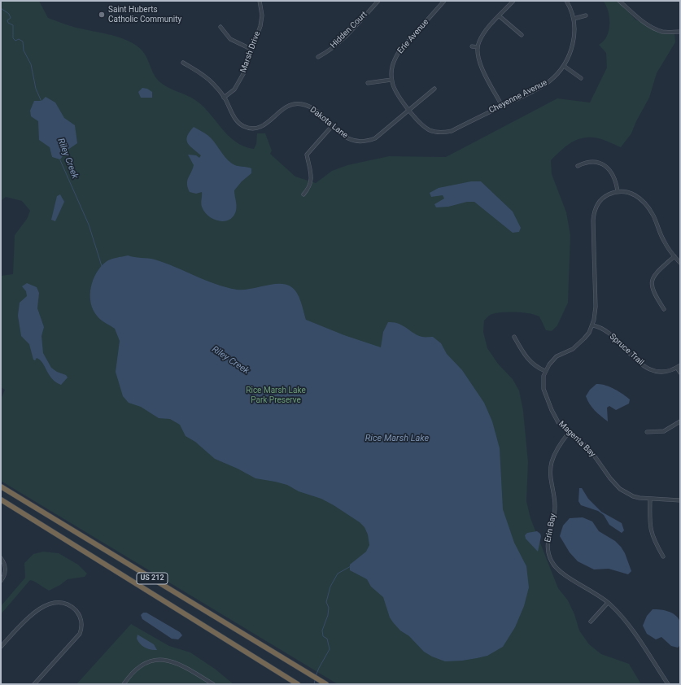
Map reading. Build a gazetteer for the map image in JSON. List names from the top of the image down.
{
  "streets": {
    "highway": ["US 212"],
    "street": [
      "Hidden Court",
      "Erie Avenue",
      "Marsh Drive",
      "Cheyenne Avenue",
      "Dakota Lane",
      "Spruce Trail",
      "Magenta Bay",
      "Erin Bay"
    ]
  },
  "crossings": [
    ["Erie Avenue", "Cheyenne Avenue"],
    ["Erie Avenue", "Dakota Lane"],
    ["Marsh Drive", "Dakota Lane"],
    ["Cheyenne Avenue", "Dakota Lane"],
    ["Magenta Bay", "Erin Bay"]
  ],
  "water": ["Riley Creek", "Rice Marsh Lake"],
  "parks": ["Rice Marsh Lake Park Preserve"],
  "places": ["Saint Huberts Catholic Community"]
}
